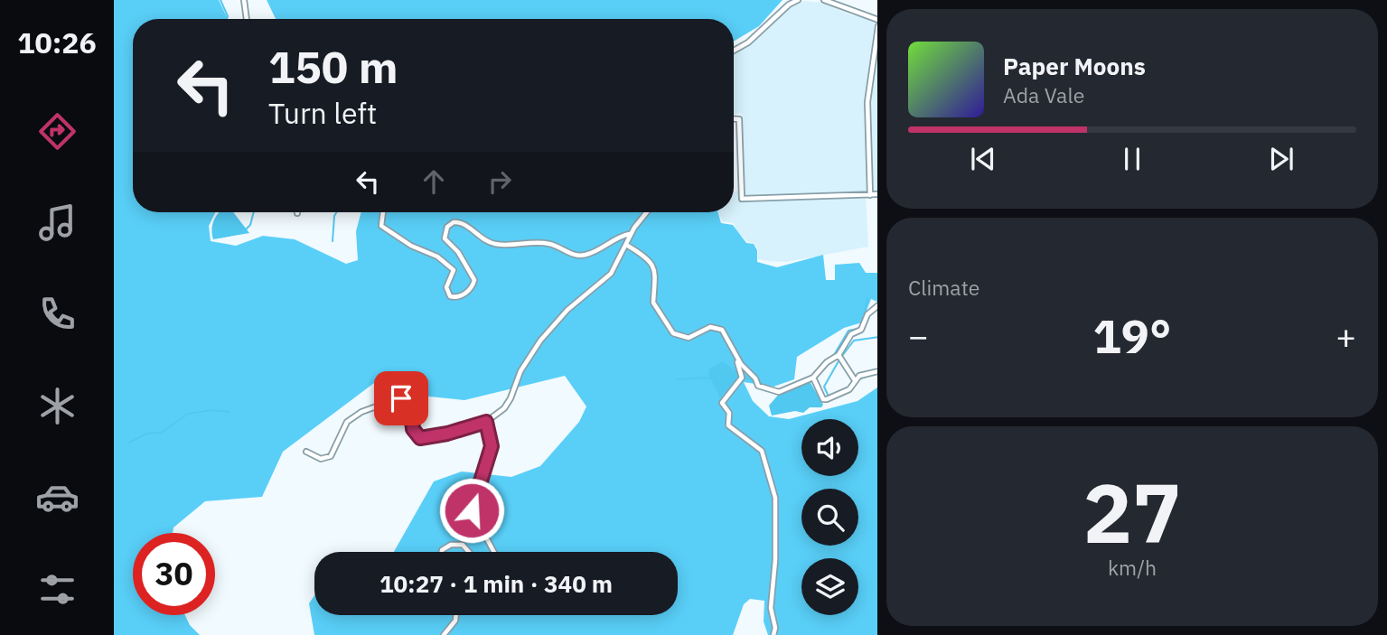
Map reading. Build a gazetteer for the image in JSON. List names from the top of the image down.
{
  "page": {
    "tabs": "10:26",
    "turn": ["150 m", "Turn left"],
    "song": ["Paper Moons", "Ada Vale"],
    "tile": [
      "Climate",
      ["27", "km/h"]
    ],
    "heat": ["−", "19°", "+"],
    "limit": "30",
    "trip": "10:27 · 1 min · 340 m"
  }
}
